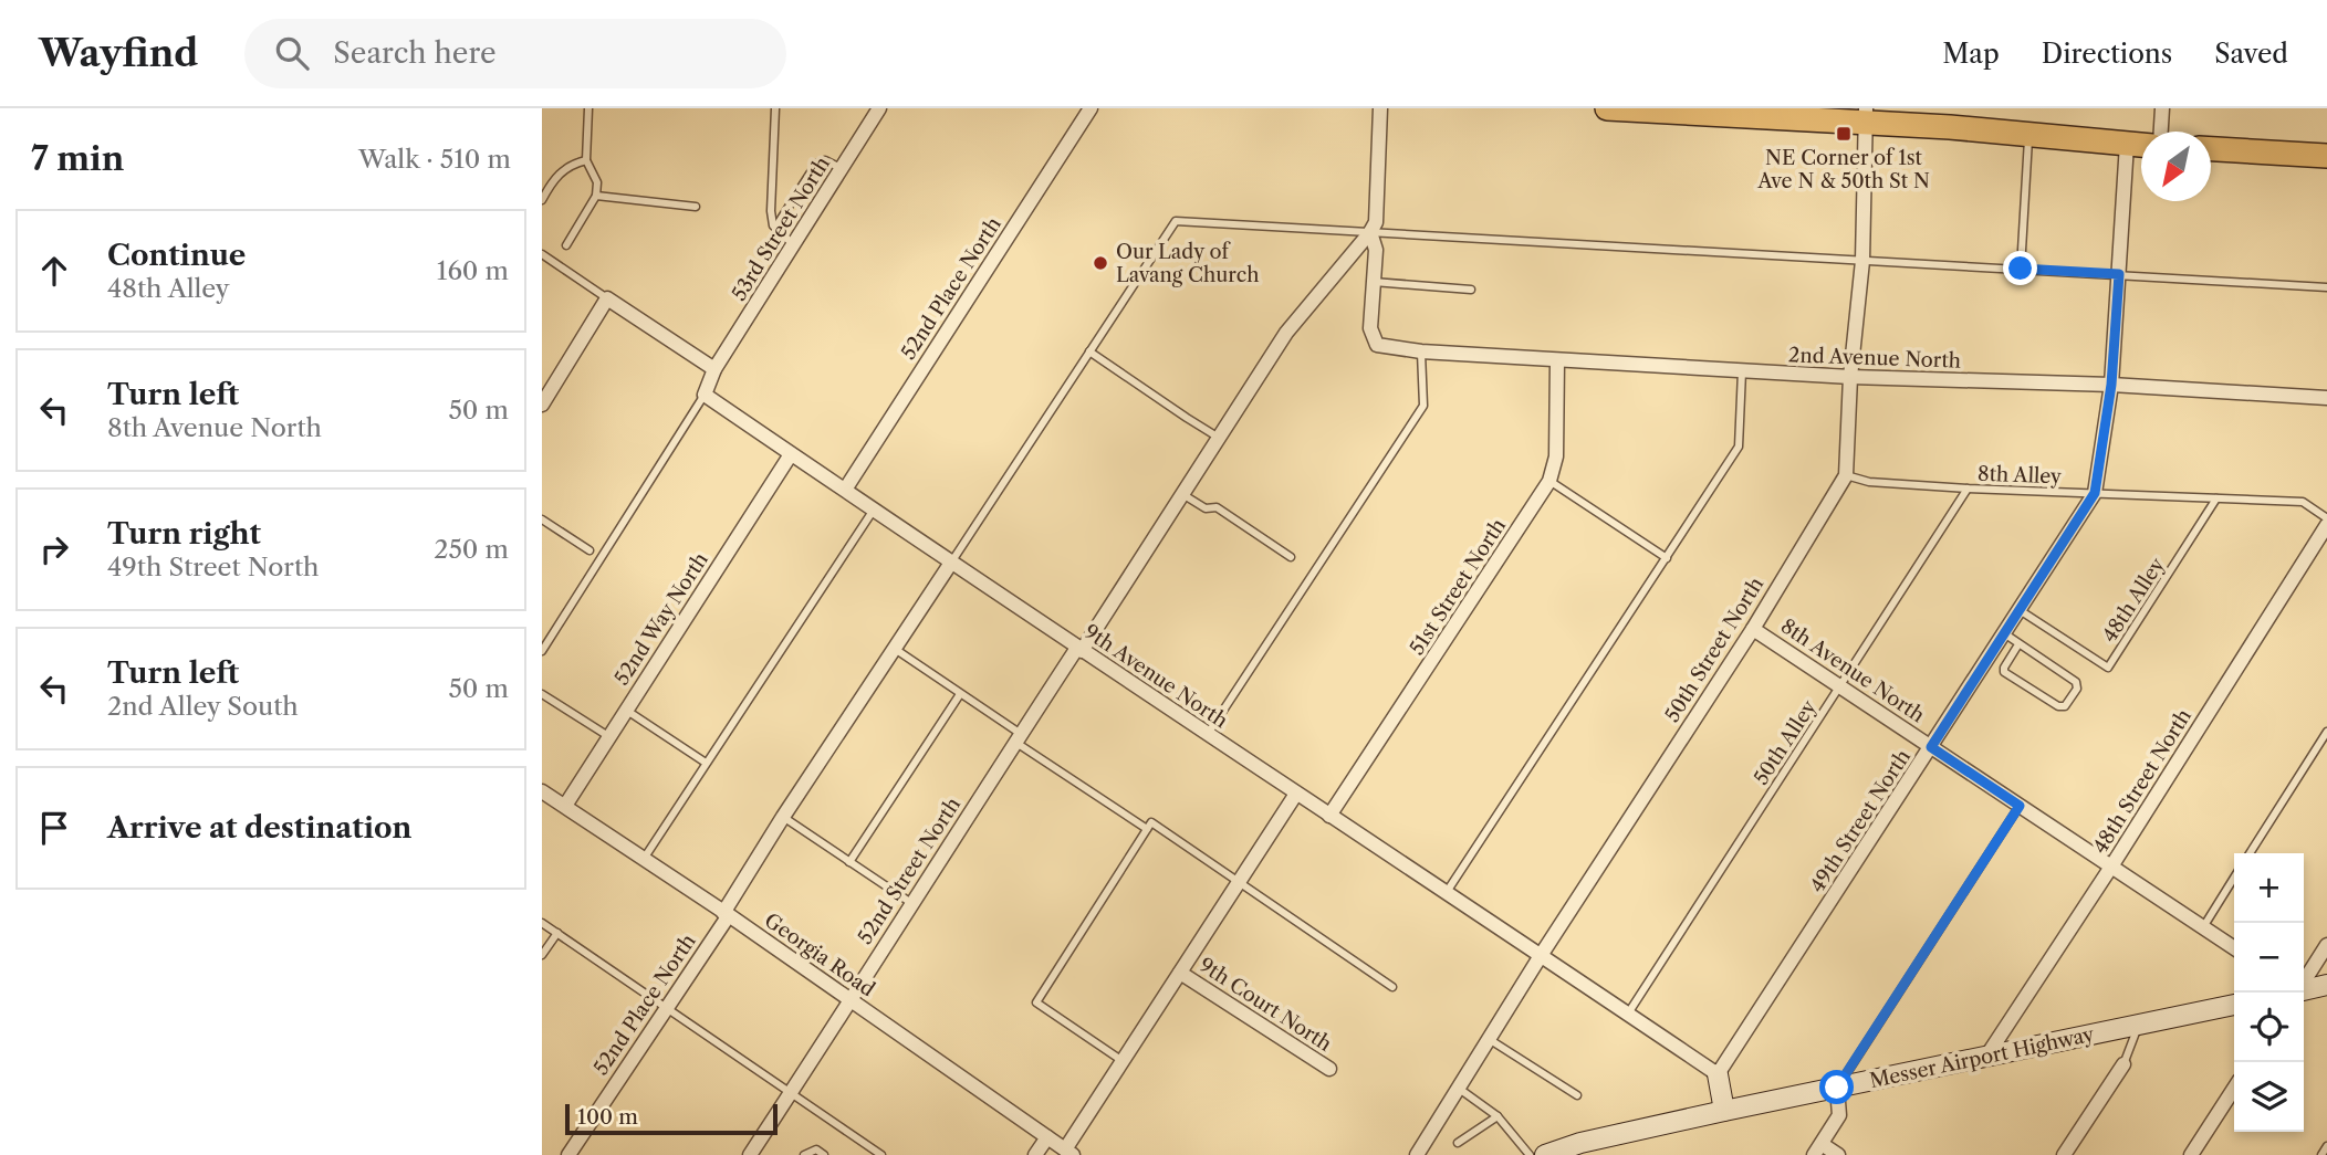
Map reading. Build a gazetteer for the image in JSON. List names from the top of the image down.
{
  "streets": {
    "main road": ["Messer Airport Highway"],
    "street": [
      "53rd Street North",
      "52nd Place North",
      "2nd Avenue North",
      "51st Street North",
      "52nd Way North",
      "50th Street North",
      "8th Avenue North",
      "9th Avenue North",
      "48th Street North",
      "49th Street North",
      "52nd Street North",
      "Georgia Road",
      "9th Court North"
    ],
    "lane": ["8th Alley", "48th Alley", "50th Alley"]
  },
  "crossings": [
    ["52nd Place North", "9th Avenue North"],
    ["52nd Place North", "Georgia Road"],
    ["2nd Avenue North", "51st Street North"],
    ["2nd Avenue North", "50th Street North"],
    ["2nd Avenue North", "49th Street North"],
    ["2nd Avenue North", "52nd Street North"],
    ["8th Alley", "48th Alley"],
    ["8th Alley", "50th Street North"],
    ["8th Alley", "50th Alley"],
    ["8th Alley", "49th Street North"],
    ["51st Street North", "9th Avenue North"],
    ["48th Alley", "49th Street North"],
    ["52nd Way North", "9th Avenue North"],
    ["52nd Way North", "Georgia Road"],
    ["50th Street North", "8th Avenue North"],
    ["50th Street North", "9th Avenue North"],
    ["8th Avenue North", "50th Alley"],
    ["8th Avenue North", "48th Street North"],
    ["8th Avenue North", "49th Street North"],
    ["9th Avenue North", "50th Alley"],
    ["9th Avenue North", "49th Street North"],
    ["9th Avenue North", "52nd Street North"],
    ["48th Street North", "Messer Airport Highway"],
    ["52nd Street North", "Georgia Road"]
  ],
  "places": {
    "transit": ["NE Corner of 1st Ave N & 50th St N"],
    "other": ["Our Lady of Lavang Church"]
  },
  "scale_bar": "100 m",
  "north": "bottom left",
  "page": {
    "header": "Wayfind",
    "search": "Search here",
    "nav": ["Map", "Directions", "Saved"],
    "heading": ["7 min", "Walk · 510 m"],
    "list": [
      ["Continue", "48th Alley", "160 m"],
      ["Turn left", "8th Avenue North", "50 m"],
      ["Turn right", "49th Street North", "250 m"],
      ["Turn left", "2nd Alley South", "50 m"],
      "Arrive at destination"
    ],
    "map_buttons": ["+", "−"],
    "scale": "100 m"
  }
}
